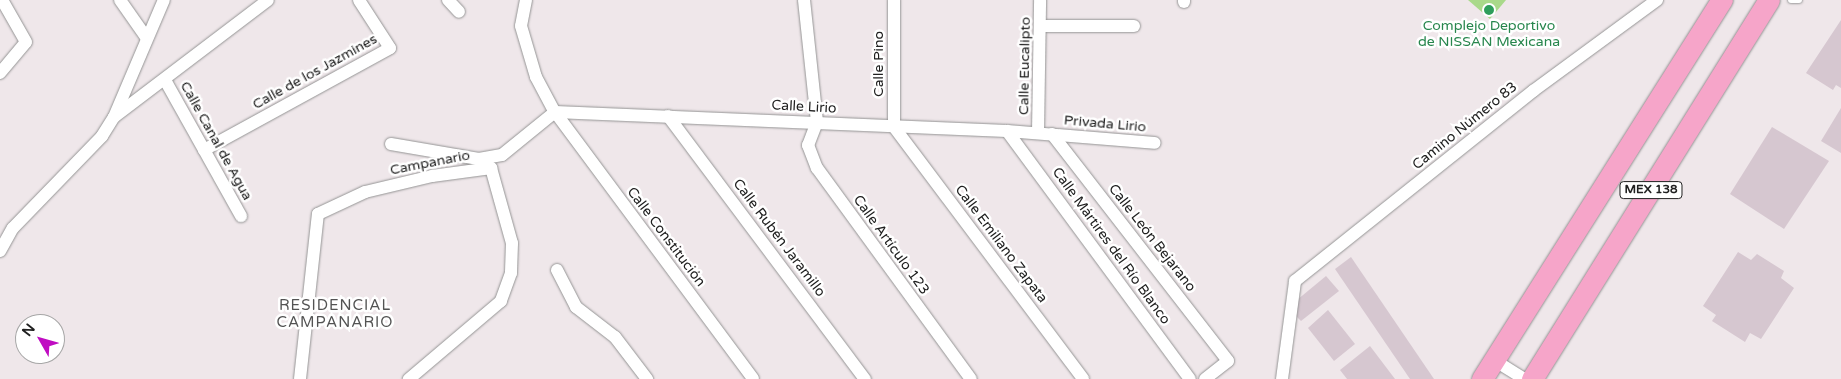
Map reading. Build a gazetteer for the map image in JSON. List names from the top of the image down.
{
  "streets": {
    "main road": ["MEX 138"],
    "street": [
      "Calle Pino",
      "Calle Eucalipto",
      "Calle de los Jazmines",
      "Calle Lirio",
      "Privada Lirio",
      "Camino Número 83",
      "Calle Canal de Agua",
      "Campanario",
      "Calle Constitución",
      "Calle Rubén Jaramillo",
      "Calle León Bejarano",
      "Calle Emiliano Zapata",
      "Calle Artículo 123",
      "Calle Mártires del Río Blanco"
    ]
  },
  "crossings": [
    ["Calle Pino", "Calle Lirio"],
    ["Calle Pino", "Calle Emiliano Zapata"],
    ["Calle Eucalipto", "Calle Lirio"],
    ["Calle de los Jazmines", "Calle Canal de Agua"],
    ["Calle Lirio", "Privada Lirio"],
    ["Calle Lirio", "Calle Constitución"],
    ["Calle Lirio", "Calle Rubén Jaramillo"],
    ["Calle Lirio", "Calle León Bejarano"],
    ["Calle Lirio", "Calle Emiliano Zapata"],
    ["Calle Lirio", "Calle Artículo 123"],
    ["Calle Lirio", "Calle Mártires del Río Blanco"],
    ["Privada Lirio", "Calle León Bejarano"]
  ],
  "districts": ["RESIDENCIAL CAMPANARIO"],
  "places": ["Complejo Deportivo de NISSAN Mexicana"],
  "north": "top left"
}
